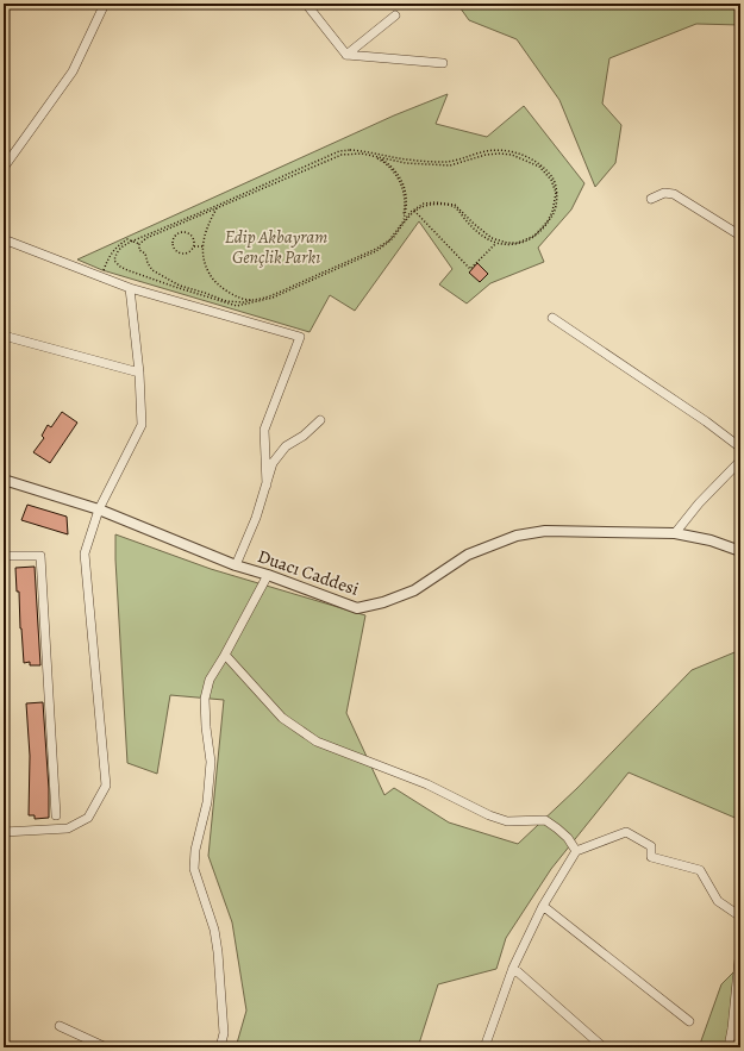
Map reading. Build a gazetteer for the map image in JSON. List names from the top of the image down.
{
  "streets": {
    "street": ["Duacı Caddesi"]
  },
  "parks": ["Edip Akbayram Gençlik Parkı"]
}
